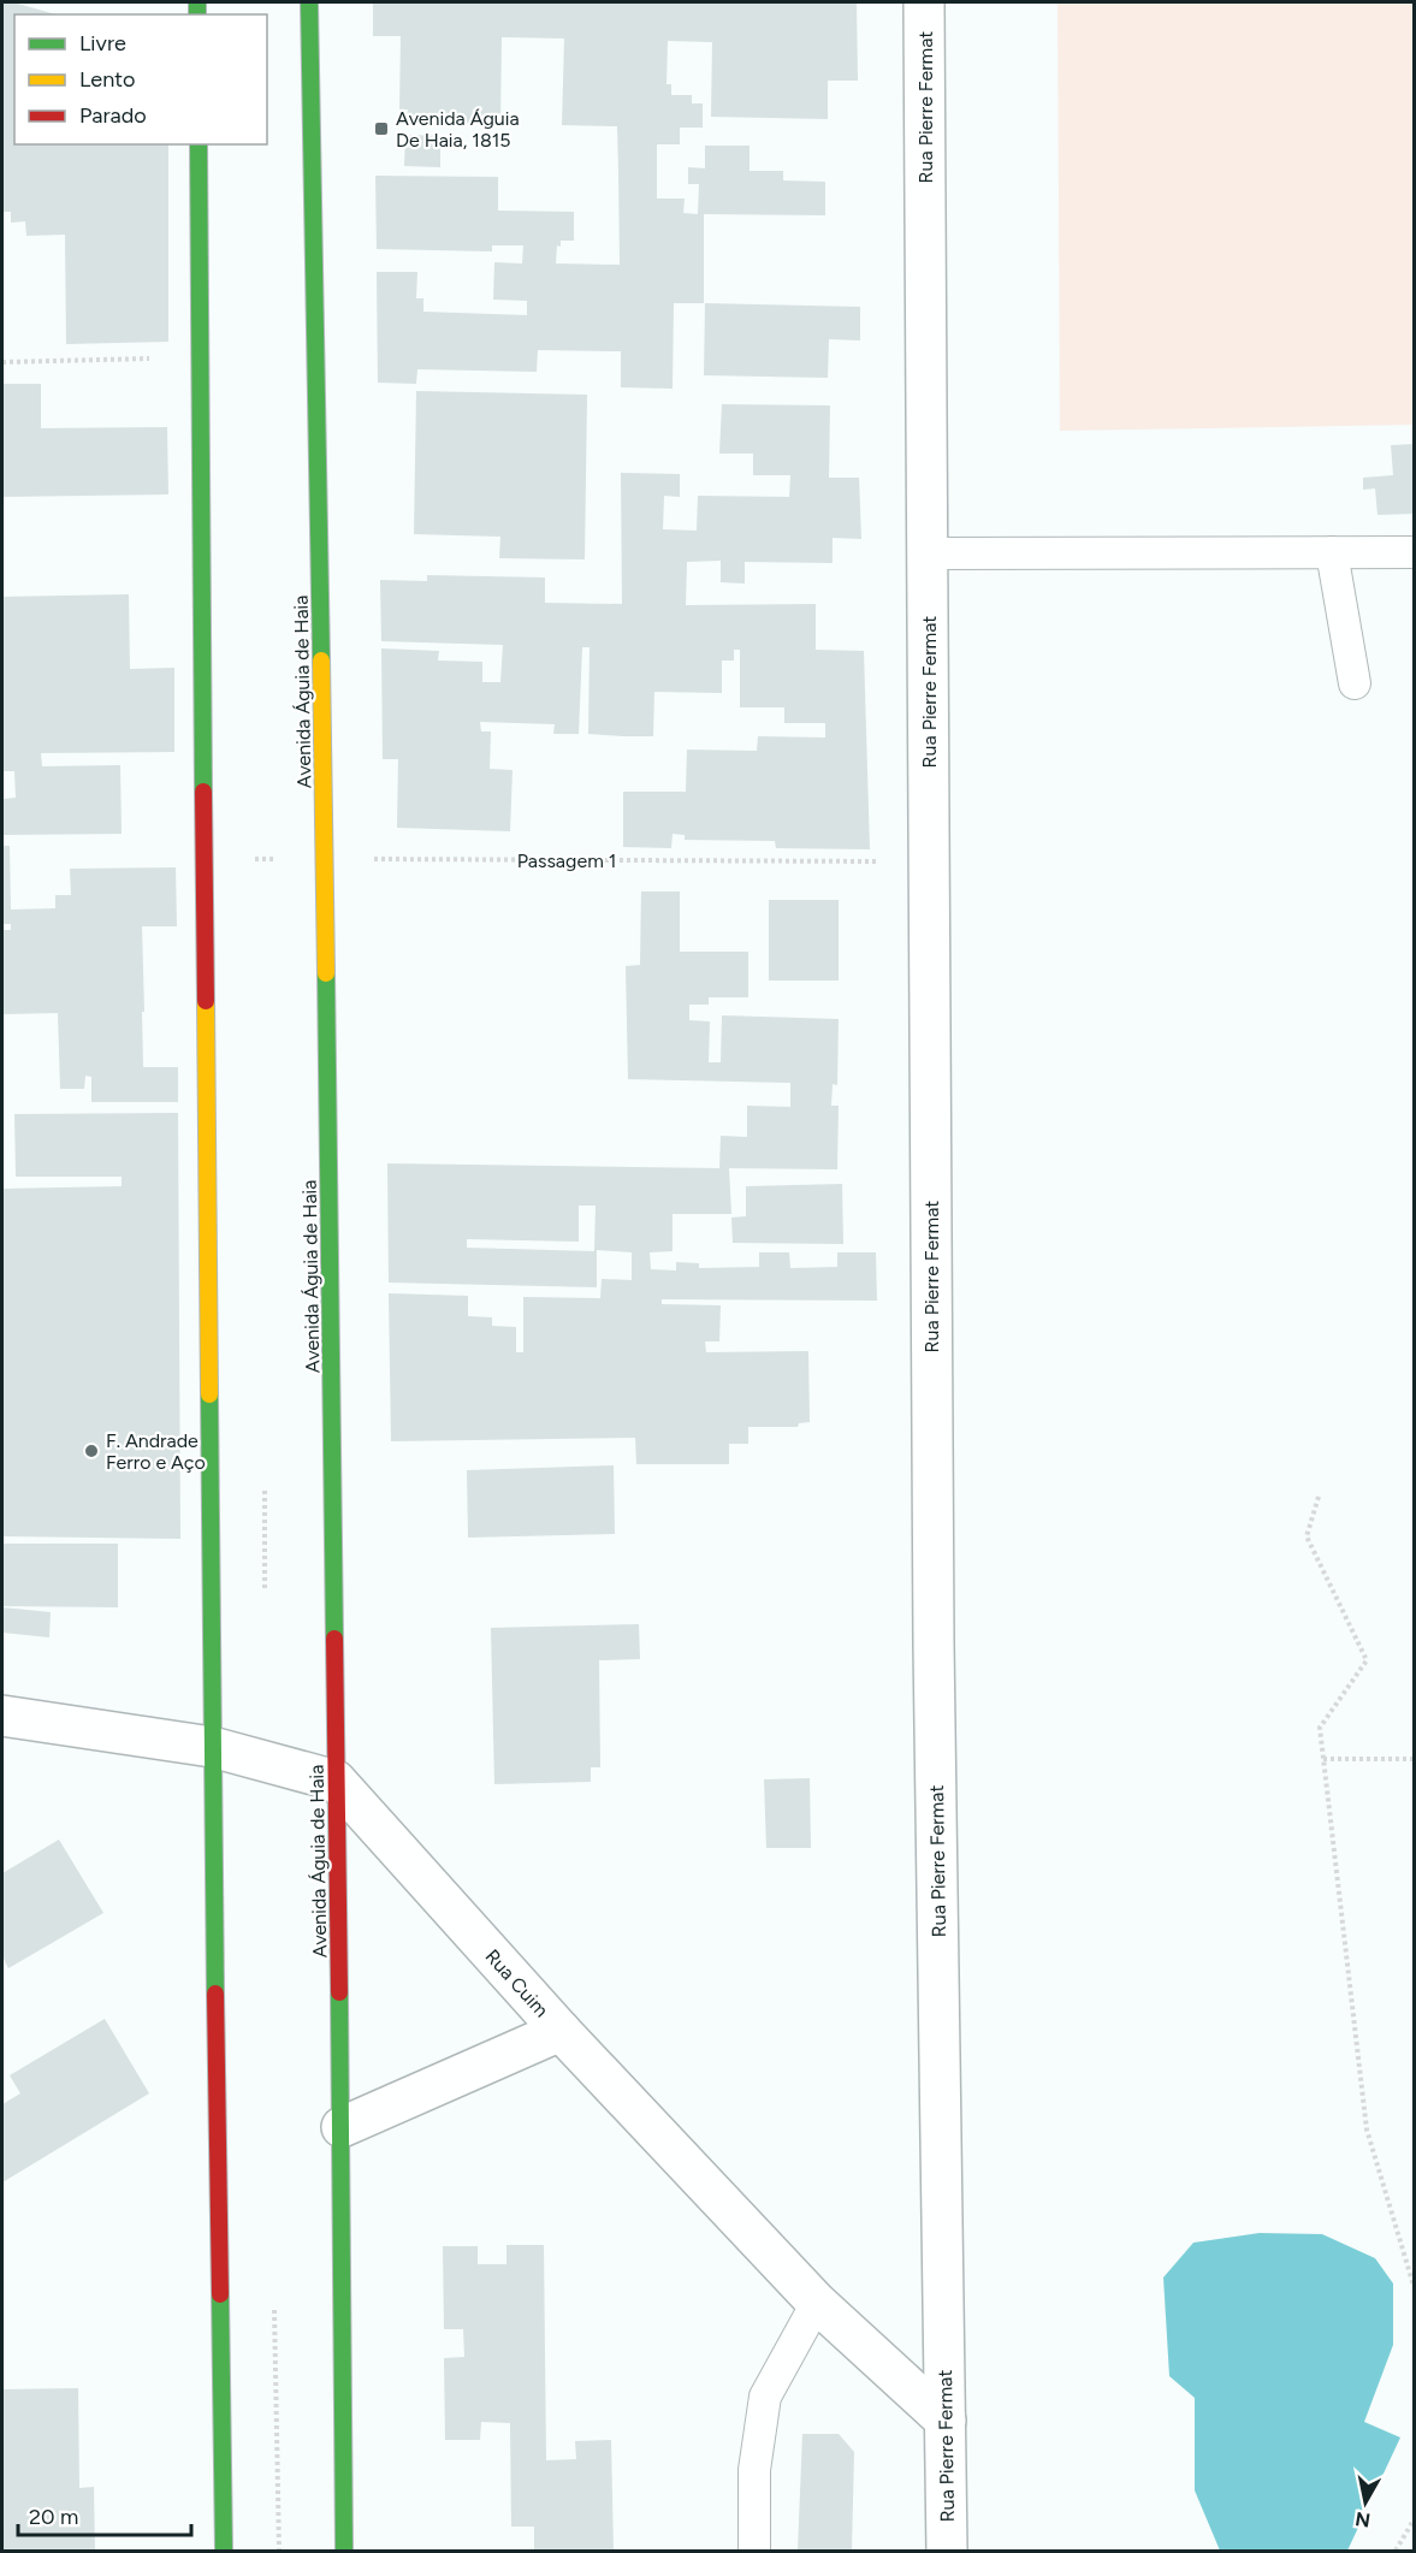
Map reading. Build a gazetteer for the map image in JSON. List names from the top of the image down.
{
  "streets": {
    "main road": ["Avenida Águia de Haia"],
    "street": ["Rua Pierre Fermat", "Rua Cuim"],
    "path": ["Passagem 1"]
  },
  "crossings": [
    ["Rua Pierre Fermat", "Passagem 1"],
    ["Rua Pierre Fermat", "Rua Cuim"],
    ["Avenida Águia de Haia", "Passagem 1"],
    ["Avenida Águia de Haia", "Rua Cuim"]
  ],
  "places": {
    "transit": ["Avenida Águia De Haia, 1815"],
    "other": ["F. Andrade Ferro e Aço"]
  },
  "legend": ["Livre", "Lento", "Parado"],
  "scale_bar": "20 m",
  "north": "bottom"
}
